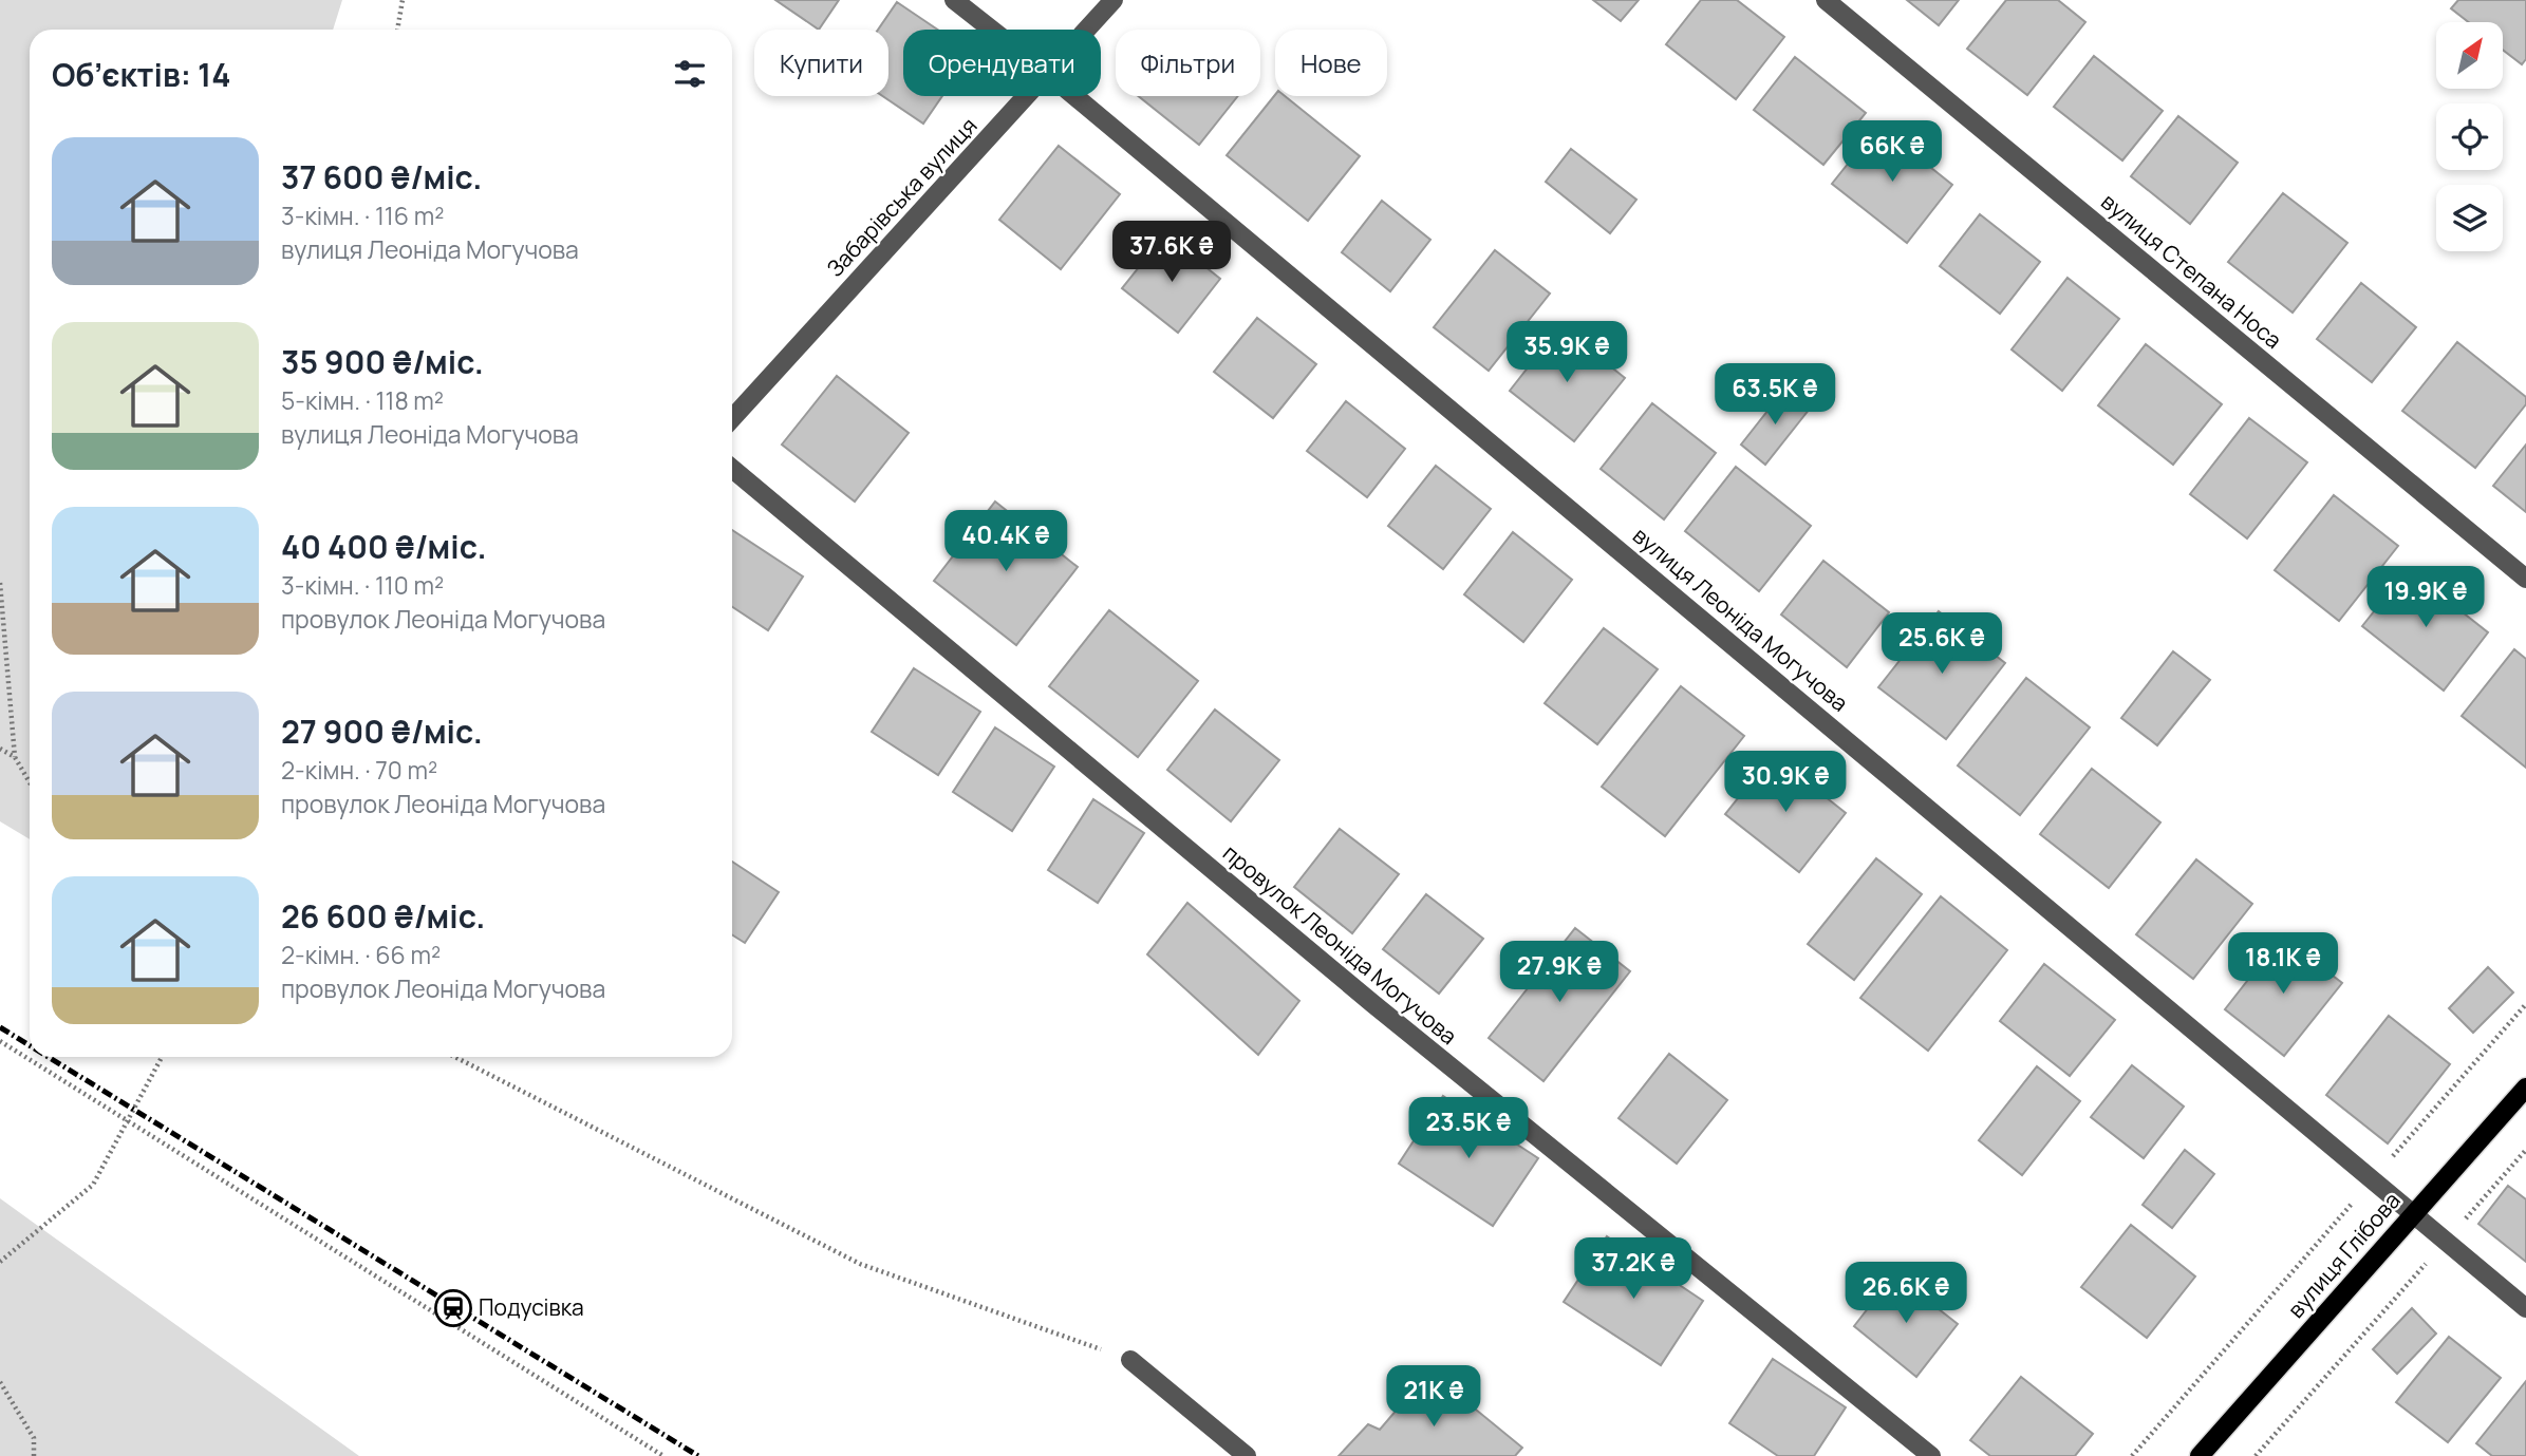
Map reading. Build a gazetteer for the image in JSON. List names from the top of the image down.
{
  "streets": {
    "main road": ["вулиця Глібова"],
    "street": [
      "Забарівська вулиця",
      "вулиця Степана Носа",
      "вулиця Леоніда Могучова",
      "провулок Леоніда Могучова"
    ]
  },
  "crossings": [
    ["вулиця Леоніда Могучова", "вулиця Глібова"]
  ],
  "places": {
    "station": ["Подусівка"]
  },
  "north": "top right",
  "page": {
    "chip": [
      "Купити",
      "Орендувати",
      "Фільтри",
      "Нове"
    ],
    "heading": "Об’єктів: 14",
    "list": [
      {
        "name": "37 600 ₴/міс.",
        "note": "3-кімн. · 116 m² · вулиця Леоніда Могучова"
      },
      {
        "name": "35 900 ₴/міс.",
        "note": "5-кімн. · 118 m² · вулиця Леоніда Могучова"
      },
      {
        "name": "40 400 ₴/міс.",
        "note": "3-кімн. · 110 m² · провулок Леоніда Могучова"
      },
      {
        "name": "27 900 ₴/міс.",
        "note": "2-кімн. · 70 m² · провулок Леоніда Могучова"
      },
      {
        "name": "26 600 ₴/міс.",
        "note": "2-кімн. · 66 m² · провулок Леоніда Могучова"
      }
    ],
    "price": [
      "66K ₴",
      "37.6K ₴",
      "35.9K ₴",
      "63.5K ₴",
      "40.4K ₴",
      "19.9K ₴",
      "25.6K ₴",
      "30.9K ₴",
      "18.1K ₴",
      "27.9K ₴",
      "23.5K ₴",
      "37.2K ₴",
      "26.6K ₴",
      "21K ₴"
    ]
  }
}
